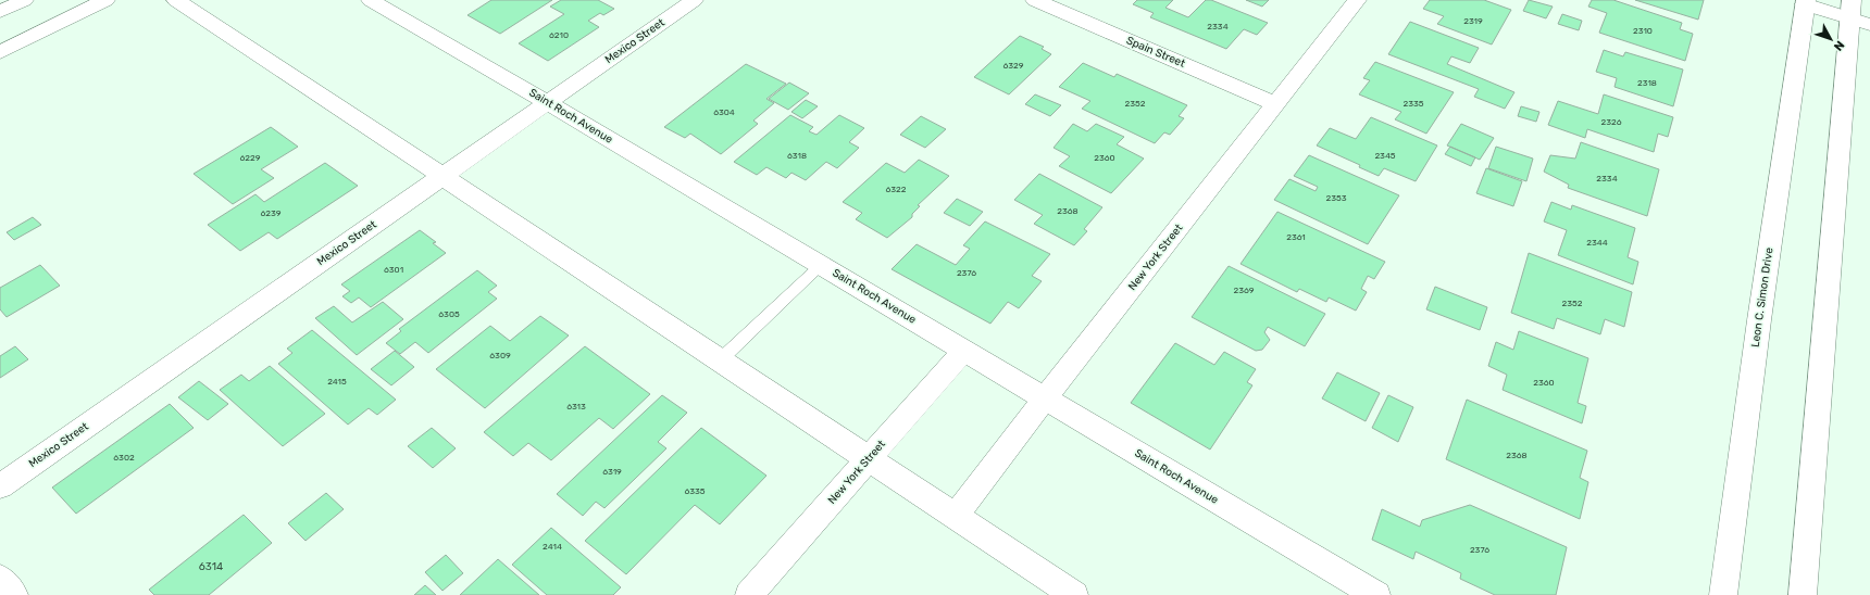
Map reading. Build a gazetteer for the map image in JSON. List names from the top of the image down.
{
  "streets": {
    "street": [
      "Mexico Street",
      "Spain Street",
      "Saint Roch Avenue",
      "New York Street",
      "Leon C. Simon Drive"
    ]
  },
  "crossings": [
    ["Mexico Street", "Saint Roch Avenue"],
    ["Spain Street", "New York Street"],
    ["Saint Roch Avenue", "New York Street"]
  ],
  "house_numbers": [
    "2319",
    "2334",
    "2310",
    "6210",
    "6329",
    "2318",
    "2352",
    "2335",
    "6304",
    "2326",
    "6318",
    "2345",
    "6229",
    "2360",
    "2334",
    "6322",
    "2353",
    "2368",
    "6239",
    "2361",
    "2344",
    "6301",
    "2376",
    "2369",
    "2352",
    "6305",
    "6309",
    "2415",
    "2360",
    "6313",
    "2368",
    "6302",
    "6319",
    "6335",
    "2414",
    "2376",
    "6314"
  ],
  "north": "bottom right"
}
